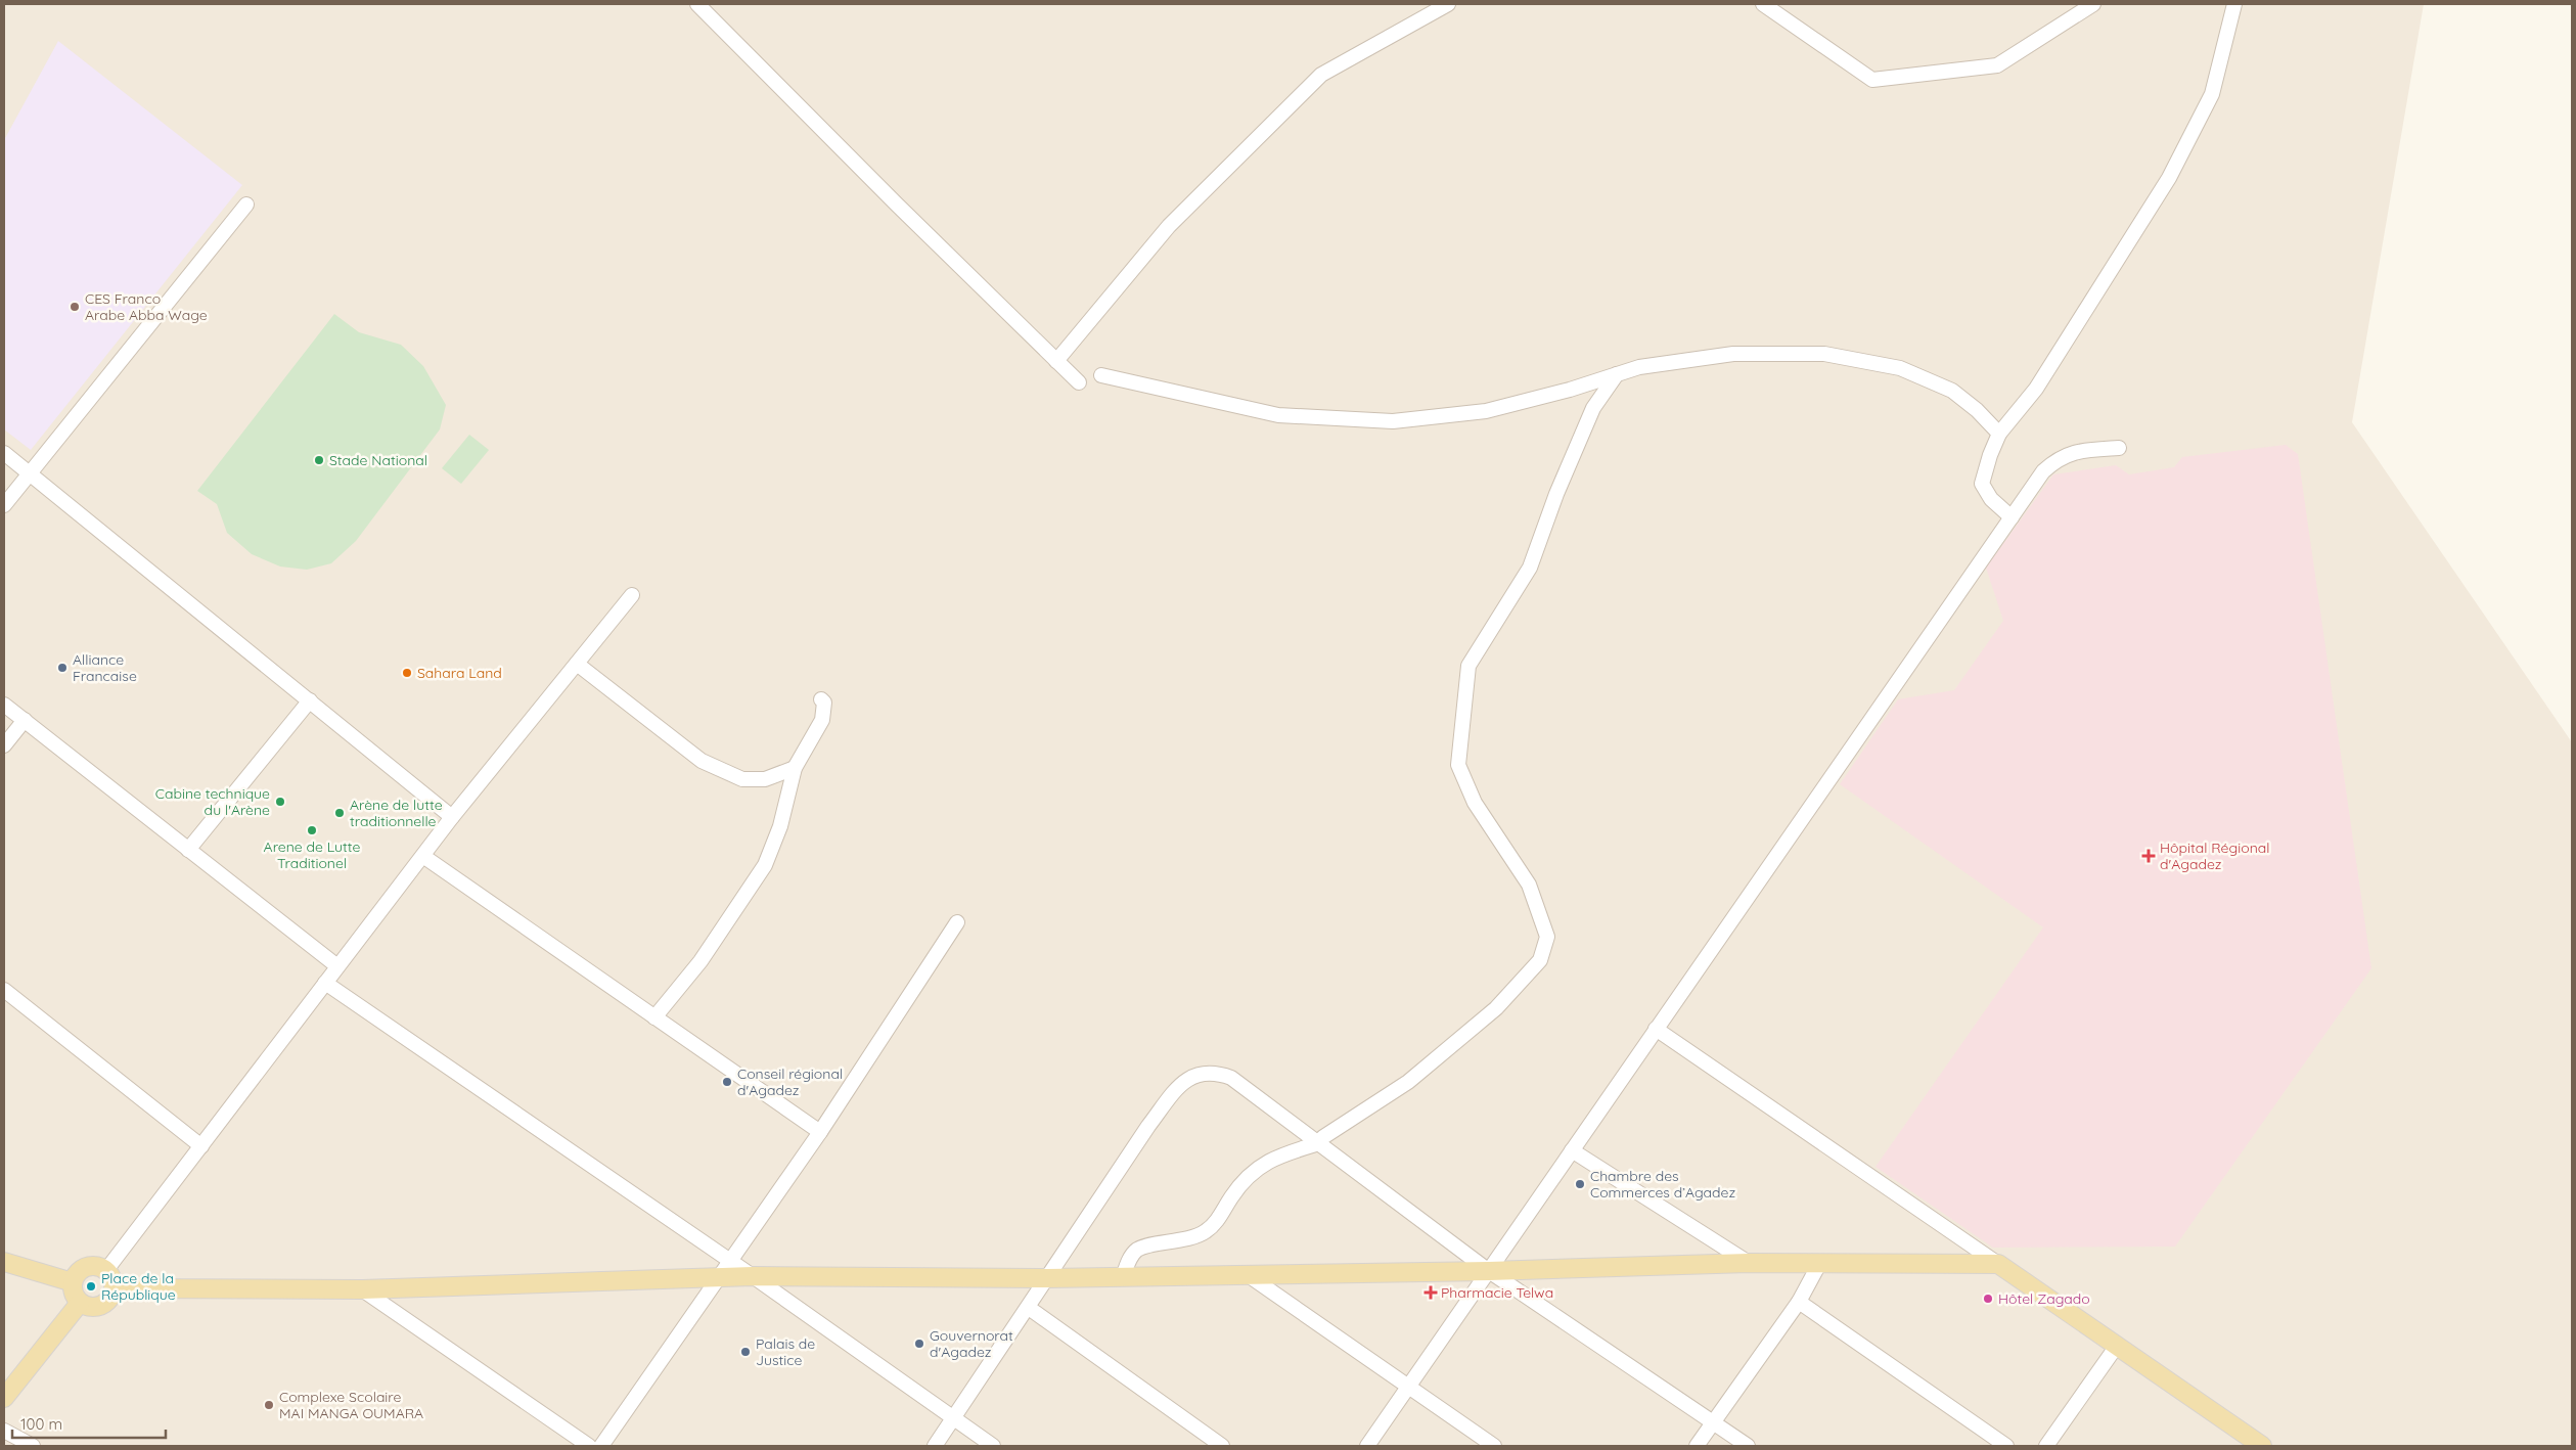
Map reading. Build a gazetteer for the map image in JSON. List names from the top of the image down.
{
  "places": {
    "other": [
      "CES Franco Arabe Abba Wage",
      "Stade National",
      "Alliance Francaise",
      "Sahara Land",
      "Cabine technique du l'Arène",
      "Arène de lutte traditionnelle",
      "Arene de Lutte Traditionel",
      "Conseil régional d'Agadez",
      "Chambre des Commerces d’Agadez",
      "Place de la République",
      "Hôtel Zagado",
      "Gouvernorat d'Agadez",
      "Palais de Justice",
      "Complexe Scolaire MAI MANGA OUMARA"
    ],
    "health": ["Hôpital Régional d'Agadez", "Pharmacie Telwa"]
  },
  "scale_bar": "100 m"
}
